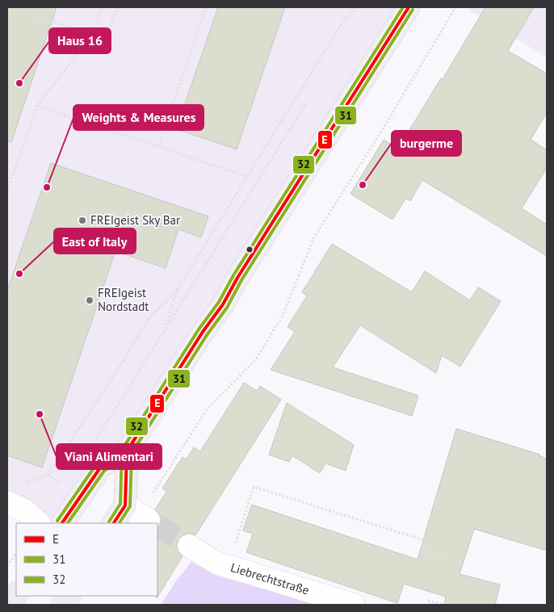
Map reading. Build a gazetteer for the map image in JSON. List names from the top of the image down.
{
  "streets": {
    "street": ["Liebrechtstraße"]
  },
  "places": [
    "Haus 16",
    "burgerme",
    "Weights & Measures",
    "FREIgeist Sky Bar",
    "East of Italy",
    "FREIgeist Nordstadt",
    "Viani Alimentari"
  ],
  "lines": ["transit line E", "transit line 32", "transit line 31"],
  "legend": ["E", "31", "32"]
}
